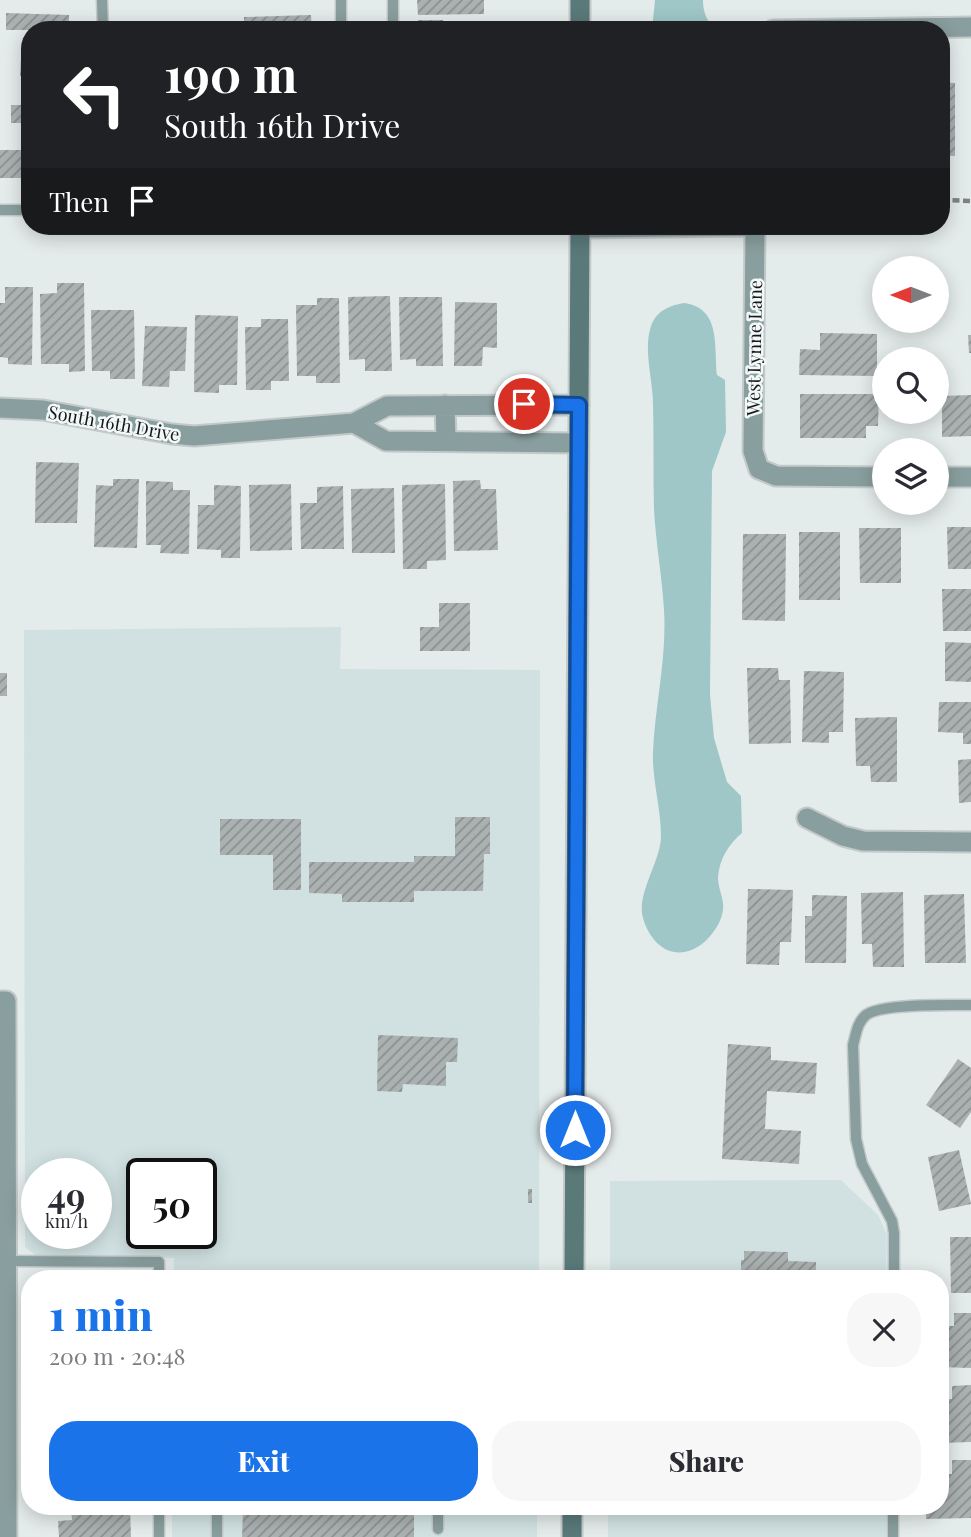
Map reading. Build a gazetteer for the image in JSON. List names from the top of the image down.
{
  "streets": {
    "street": ["West Lynne Lane", "South 16th Drive"]
  },
  "north": "left",
  "page": {
    "turn": ["190 m", "South 16th Drive"],
    "then": "Then",
    "speed": "49 km/h",
    "limit": "50",
    "heading": ["1 min", "200 m · 20:48"],
    "buttons": ["Exit", "Share"]
  }
}
